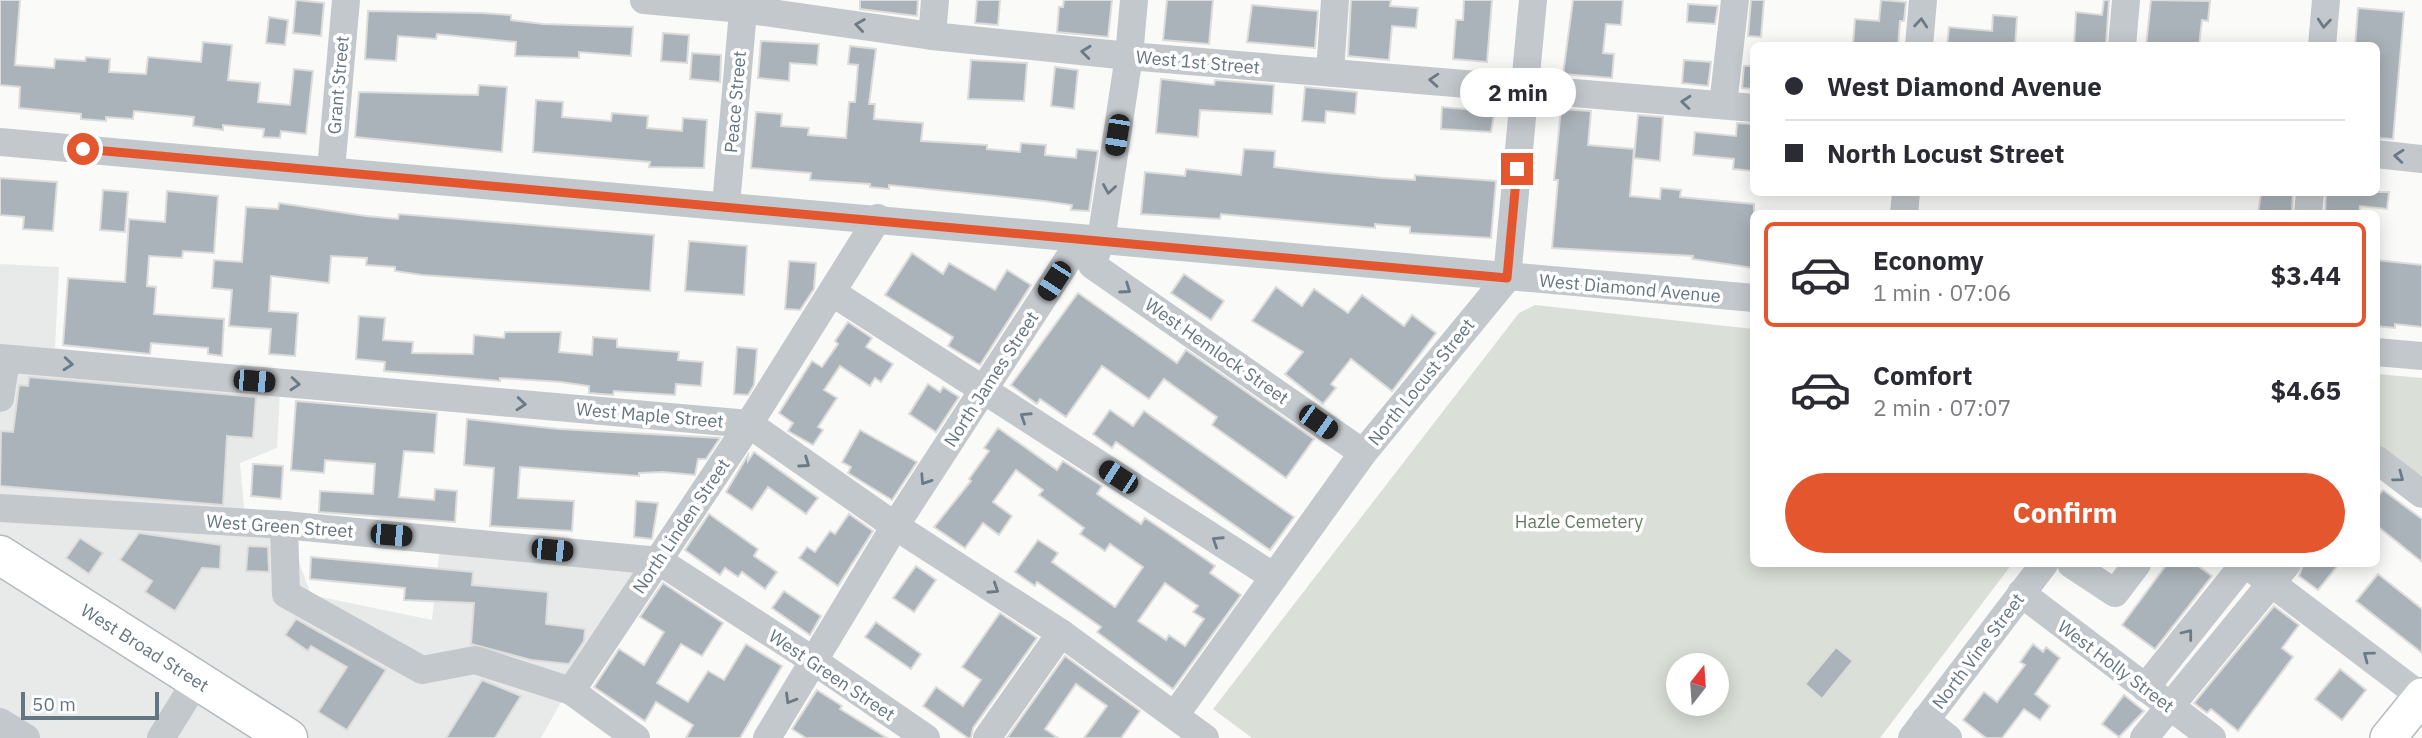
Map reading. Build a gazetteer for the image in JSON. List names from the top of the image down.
{
  "streets": {
    "highway": ["West Broad Street"],
    "street": [
      "West 1st Street",
      "Grant Street",
      "Peace Street",
      "West Diamond Avenue",
      "West Hemlock Street",
      "North James Street",
      "North Locust Street",
      "West Maple Street",
      "West Green Street",
      "North Linden Street",
      "North Vine Street",
      "West Holly Street"
    ]
  },
  "crossings": [
    ["West 1st Street", "Peace Street"],
    ["Grant Street", "West Diamond Avenue"],
    ["Peace Street", "West Diamond Avenue"],
    ["West Diamond Avenue", "West Hemlock Street"],
    ["West Diamond Avenue", "North James Street"],
    ["West Diamond Avenue", "North Locust Street"],
    ["West Diamond Avenue", "North Linden Street"],
    ["West Hemlock Street", "North James Street"],
    ["West Hemlock Street", "North Locust Street"],
    ["North James Street", "West Maple Street"],
    ["North James Street", "West Green Street"],
    ["North Locust Street", "West Maple Street"],
    ["West Maple Street", "North Linden Street"],
    ["West Green Street", "North Linden Street"],
    ["North Vine Street", "West Holly Street"]
  ],
  "one_way": ["West 1st Street", "North James Street"],
  "parks": ["Hazle Cemetery"],
  "scale_bar": "50 m",
  "north": "top",
  "page": {
    "banner": ["West Diamond Avenue", "North Locust Street"],
    "bubble": "2 min",
    "list": [
      {
        "name": "Economy",
        "note": "1 min · 07:06",
        "value": "$3.44"
      },
      {
        "name": "Comfort",
        "note": "2 min · 07:07",
        "value": "$4.65"
      }
    ],
    "buttons": "Confirm",
    "scale": "50 m"
  }
}
